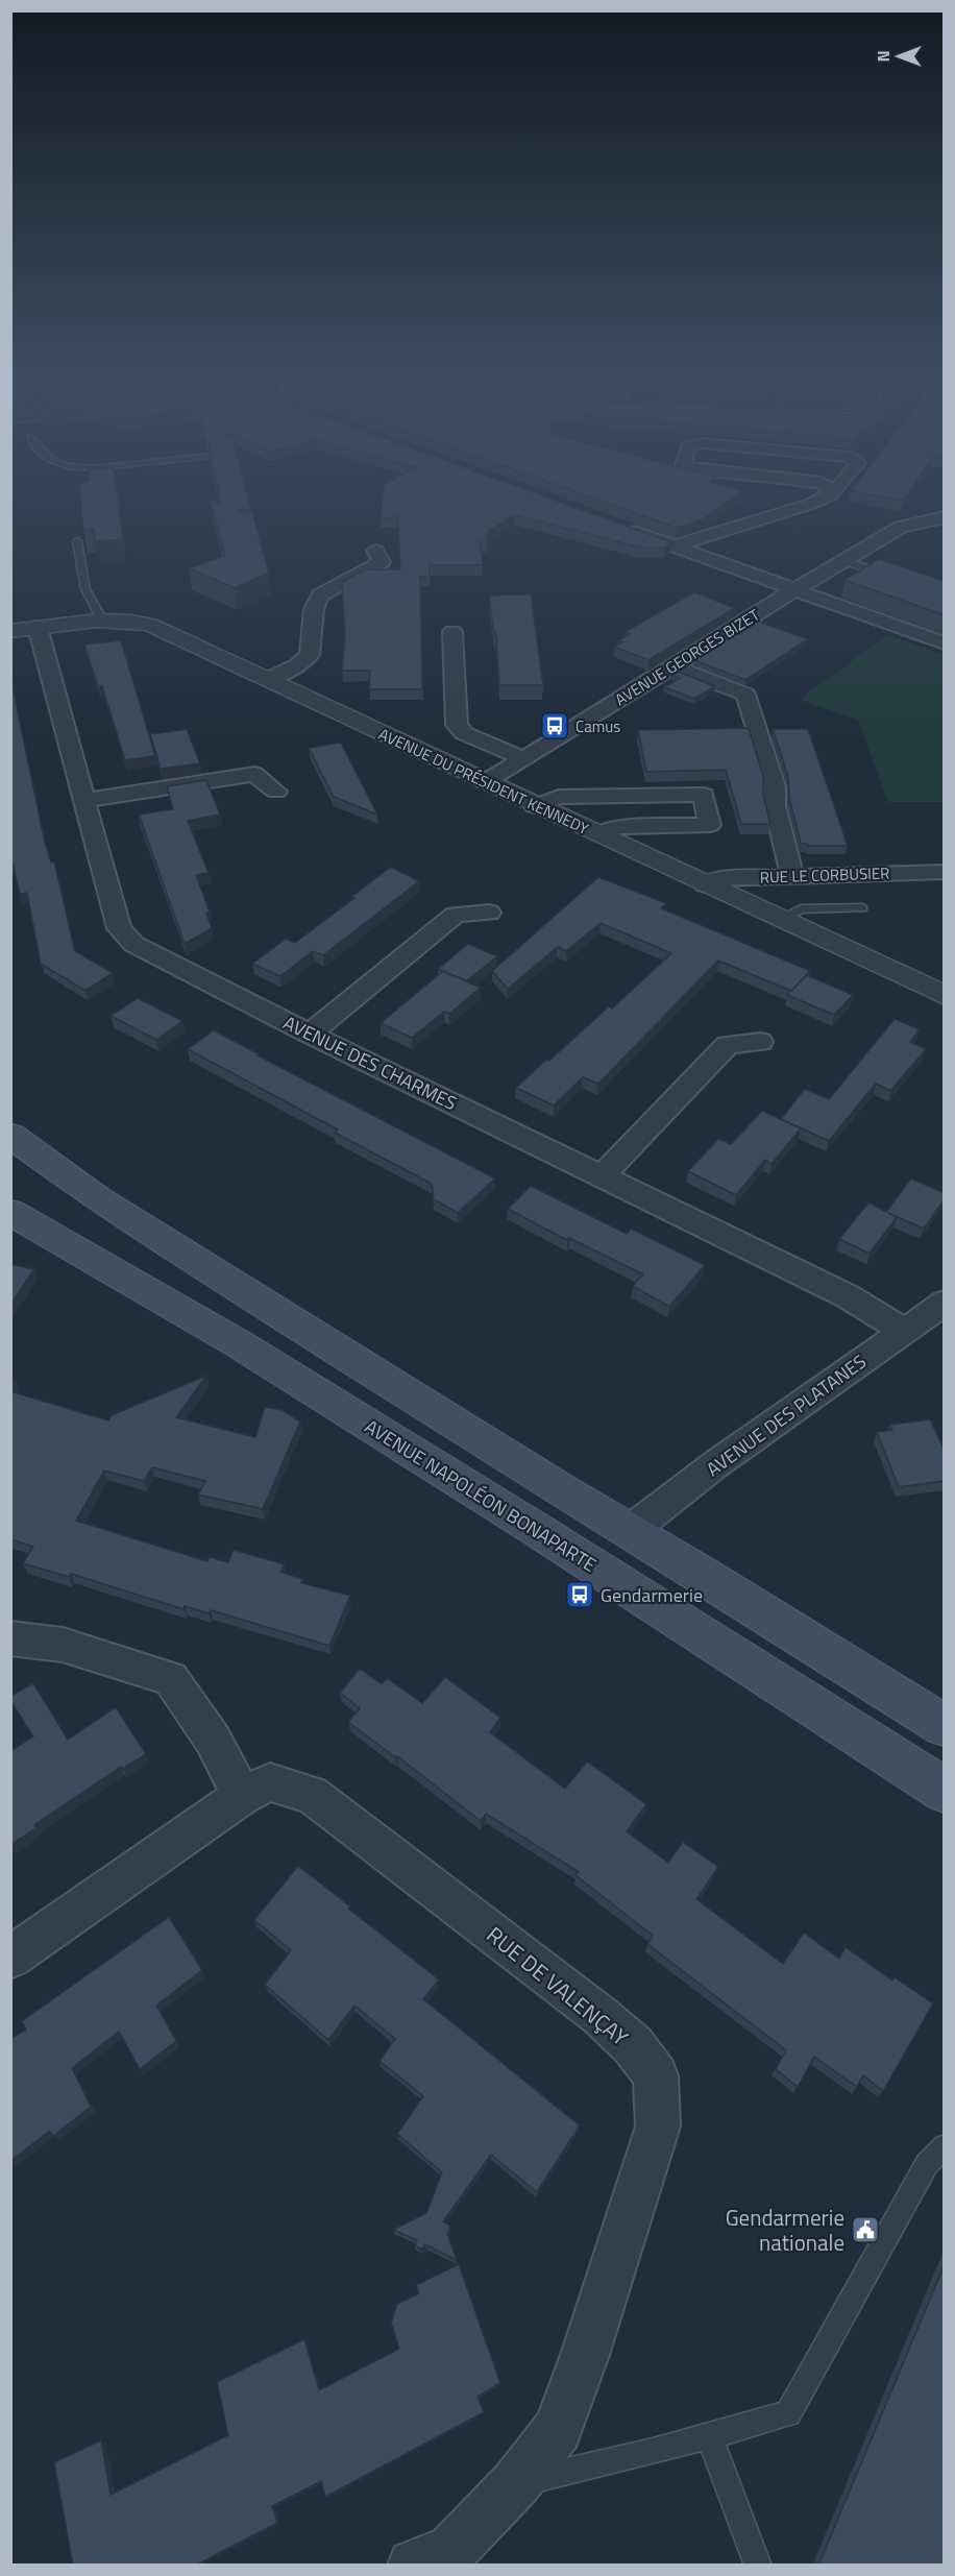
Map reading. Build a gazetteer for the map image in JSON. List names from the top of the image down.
{
  "streets": {
    "main road": ["AVENUE NAPOLÉON BONAPARTE"],
    "street": [
      "AVENUE GEORGES BIZET",
      "AVENUE DU PRÉSIDENT KENNEDY",
      "RUE LE CORBUSIER",
      "AVENUE DES CHARMES",
      "AVENUE DES PLATANES",
      "RUE DE VALENÇAY"
    ]
  },
  "crossings": [
    ["AVENUE GEORGES BIZET", "AVENUE DU PRÉSIDENT KENNEDY"],
    ["AVENUE DU PRÉSIDENT KENNEDY", "RUE LE CORBUSIER"],
    ["AVENUE DU PRÉSIDENT KENNEDY", "AVENUE DES CHARMES"],
    ["AVENUE DES CHARMES", "AVENUE DES PLATANES"]
  ],
  "places": {
    "bus stop": ["Camus", "Gendarmerie"],
    "public building": ["Gendarmerie nationale"]
  },
  "north": "left"
}
